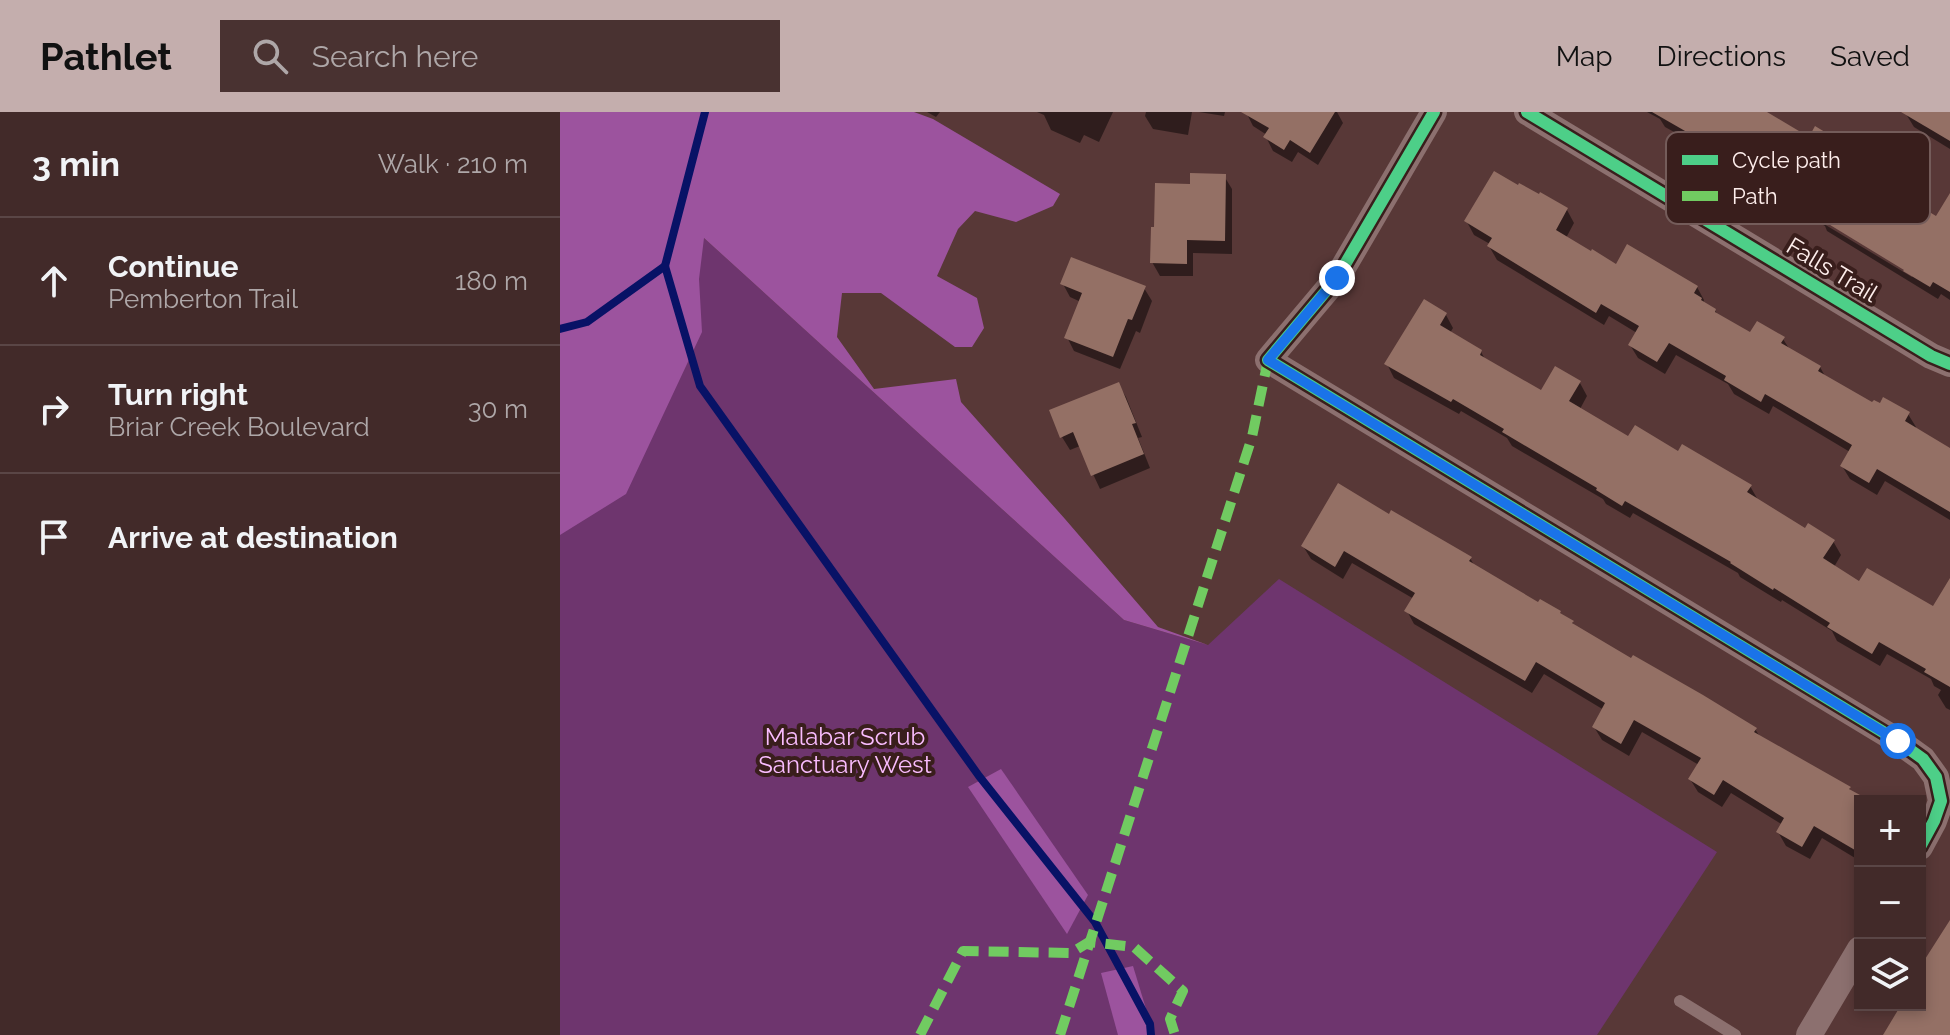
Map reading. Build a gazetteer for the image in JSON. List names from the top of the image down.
{
  "streets": {
    "street": ["Falls Trail"]
  },
  "parks": ["Malabar Scrub Sanctuary West"],
  "legend": ["Cycle path", "Path"],
  "page": {
    "header": "Pathlet",
    "search": "Search here",
    "nav": ["Map", "Directions", "Saved"],
    "heading": ["3 min", "Walk · 210 m"],
    "list": [
      ["Continue", "Pemberton Trail", "180 m"],
      ["Turn right", "Briar Creek Boulevard", "30 m"],
      "Arrive at destination"
    ],
    "map_buttons": ["+", "−"]
  }
}
